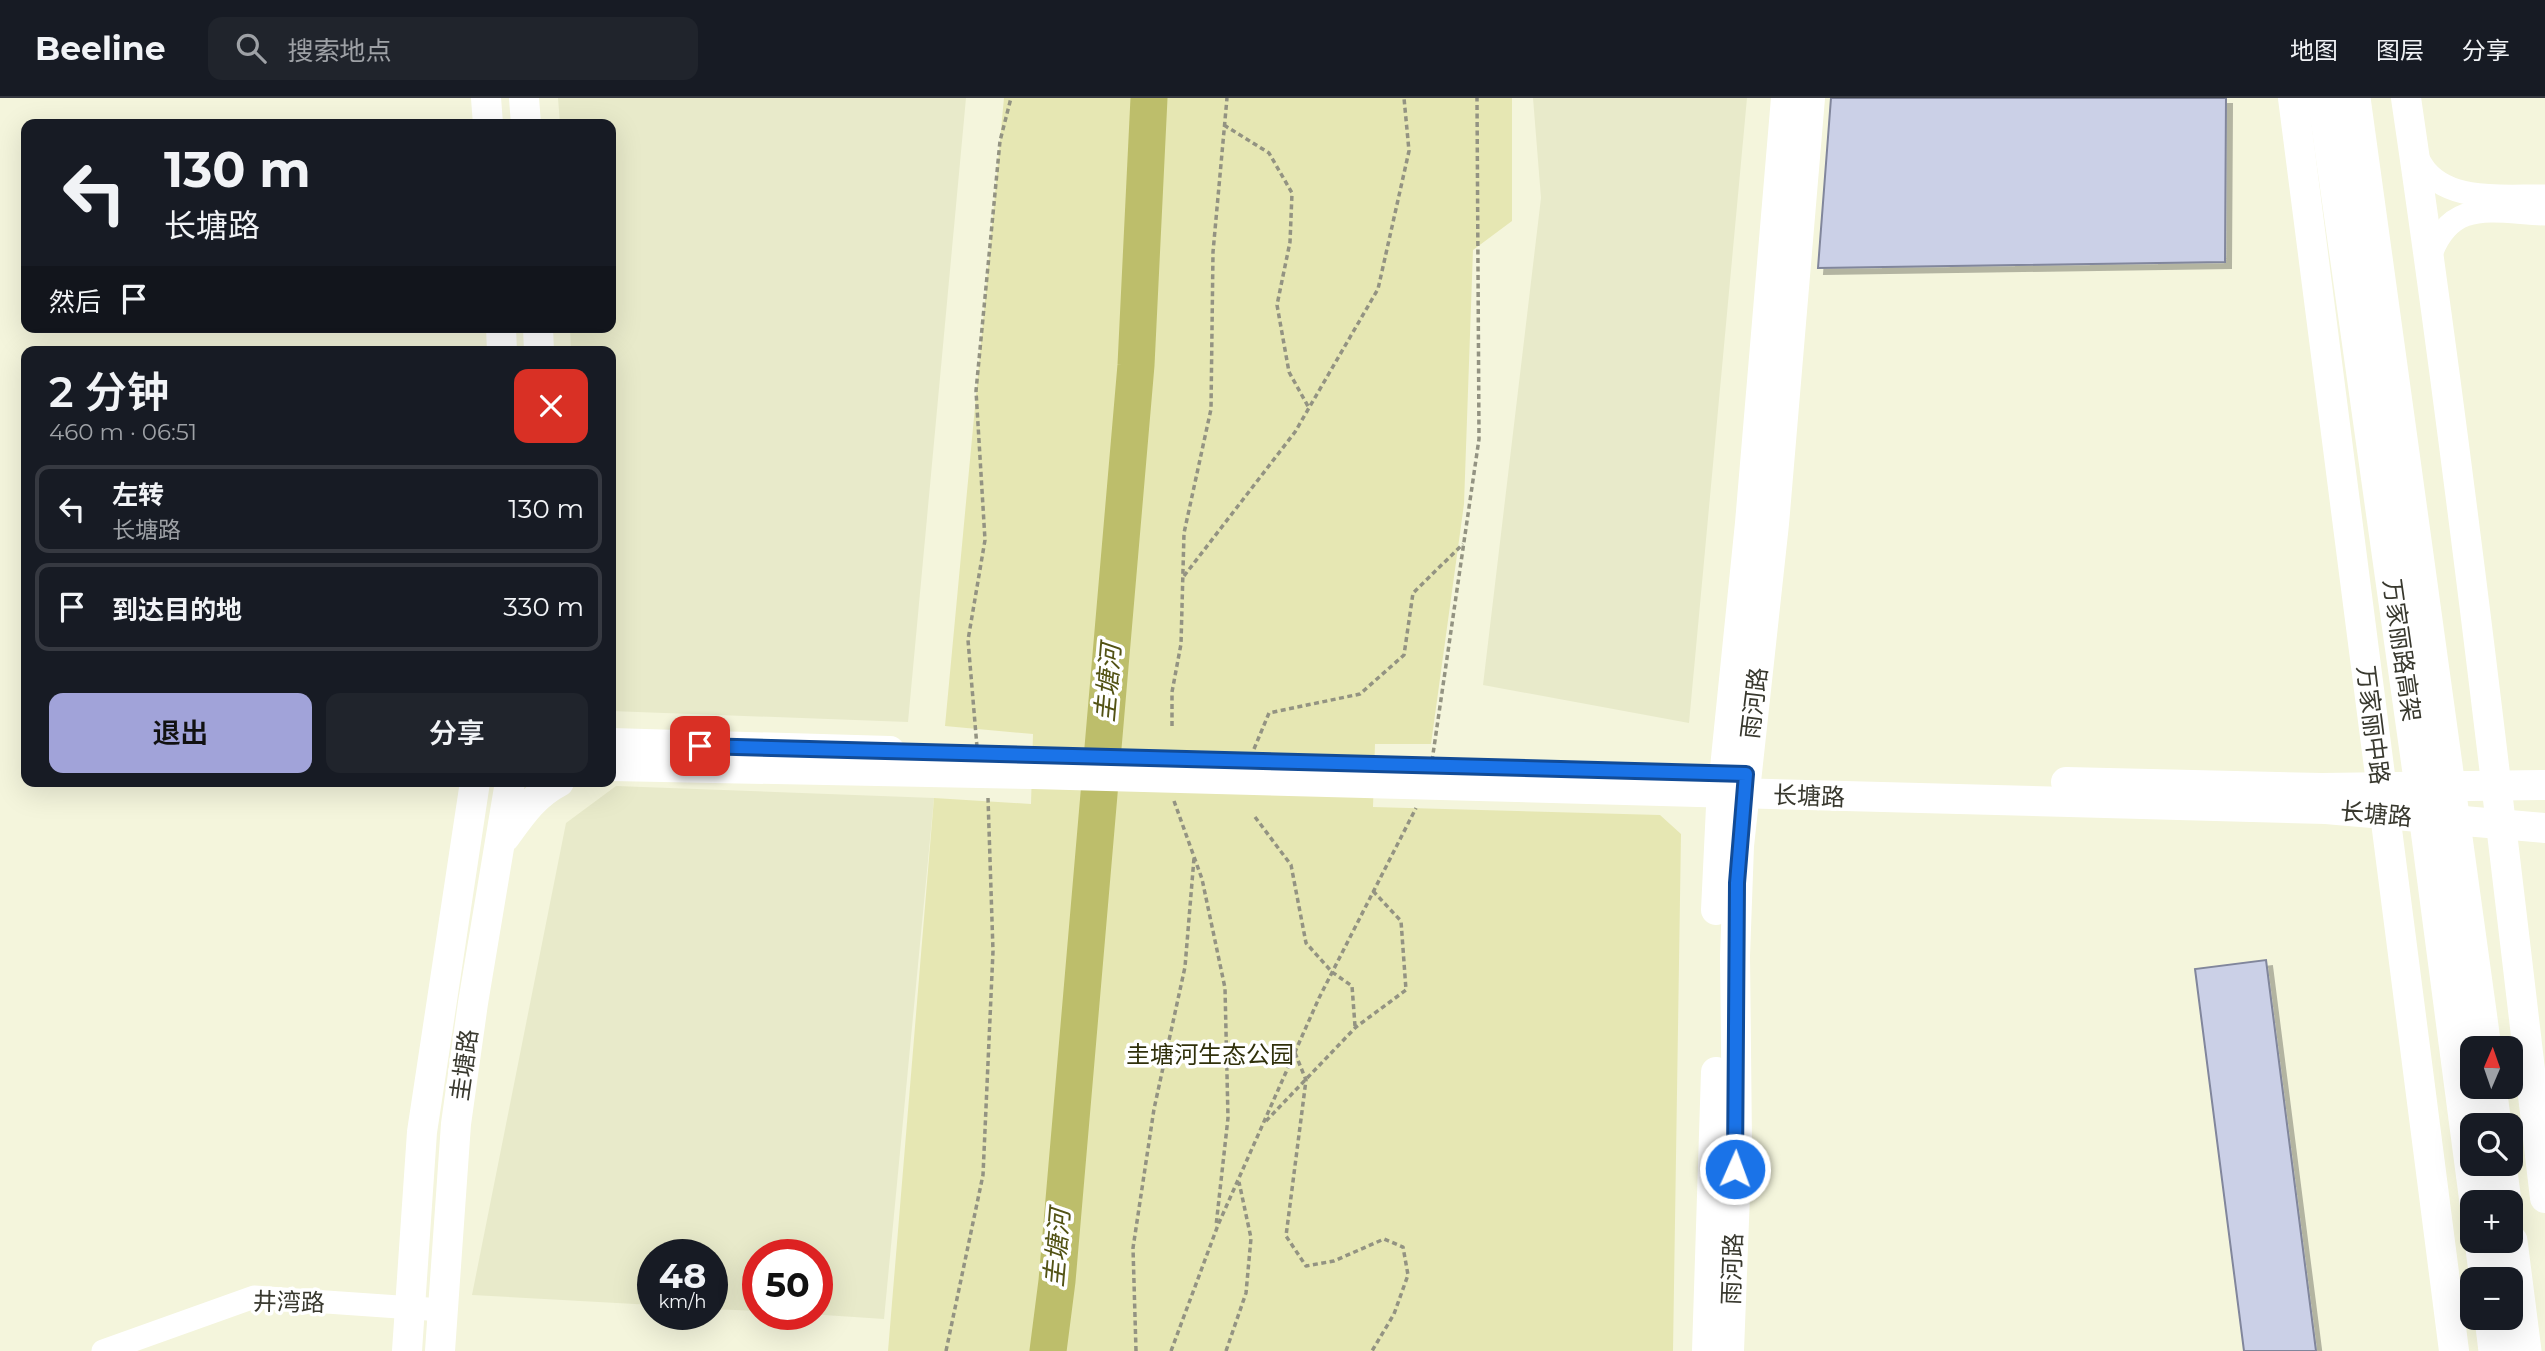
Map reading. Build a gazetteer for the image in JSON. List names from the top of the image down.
{
  "streets": {
    "highway": ["万家丽路高架"],
    "main road": [
      "雨河路",
      "万家丽中路",
      "长塘路",
      "圭塘路"
    ],
    "street": ["井湾路"]
  },
  "crossings": [
    ["雨河路", "长塘路"],
    ["万家丽中路", "长塘路"],
    ["圭塘路", "井湾路"]
  ],
  "water": ["圭塘河"],
  "parks": ["圭塘河生态公园"],
  "north": "top",
  "page": {
    "header": "Beeline",
    "search": "搜索地点",
    "nav": ["地图", "图层", "分享"],
    "turn": ["130 m", "长塘路"],
    "then": "然后",
    "heading": ["2 分钟", "460 m · 06:51"],
    "list": [
      {
        "name": "左转",
        "note": "长塘路",
        "value": "130 m"
      },
      {
        "name": "到达目的地",
        "value": "330 m"
      }
    ],
    "buttons": ["退出", "分享"],
    "map_buttons": ["+", "−"],
    "speed": "48 km/h",
    "limit": "50"
  }
}
